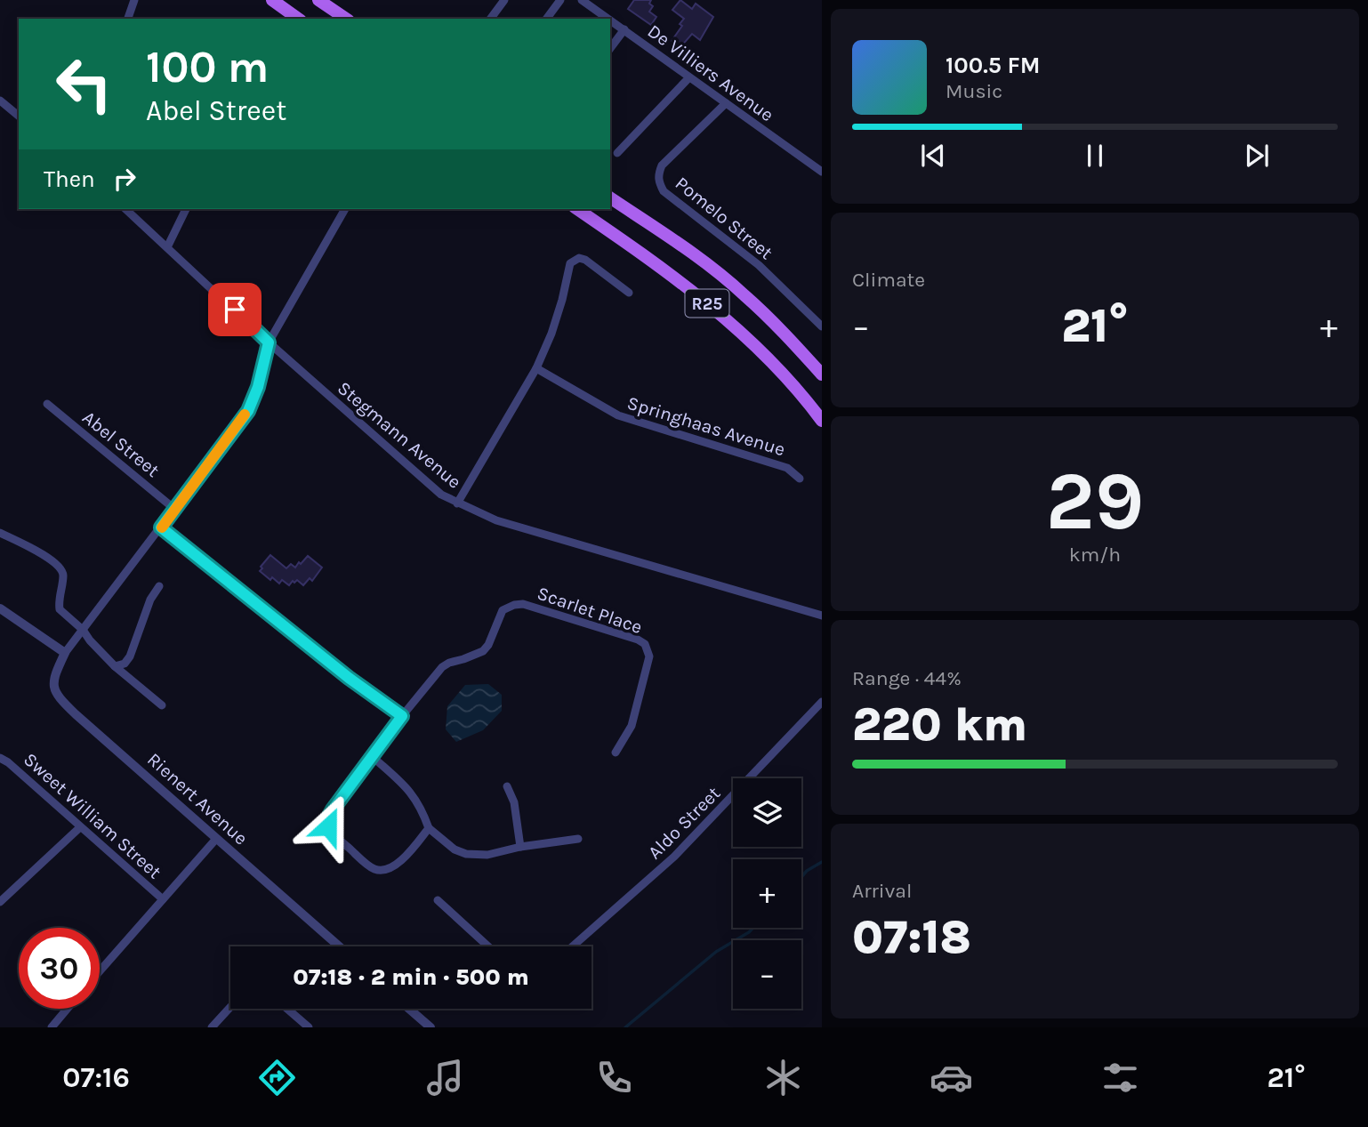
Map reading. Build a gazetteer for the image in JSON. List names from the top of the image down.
{
  "streets": {
    "main road": ["R25"],
    "street": [
      "De Villiers Avenue",
      "Pomelo Street",
      "Springhaas Avenue",
      "Stegmann Avenue",
      "Abel Street",
      "Scarlet Place",
      "Rienert Avenue",
      "Sweet William Street",
      "Aldo Street"
    ]
  },
  "crossings": [
    ["De Villiers Avenue", "Pomelo Street"]
  ],
  "page": {
    "turn": ["100 m", "Abel Street"],
    "song": ["100.5 FM", "Music"],
    "then": "Then",
    "tile": [
      "Climate",
      ["29", "km/h"],
      ["Range · 44%", "220 km"],
      ["Arrival", "07:18"]
    ],
    "heat": ["−", "21°", "+"],
    "map_buttons": ["+", "−"],
    "limit": "30",
    "trip": "07:18 · 2 min · 500 m",
    "tabs": ["07:16", "21°"]
  }
}
